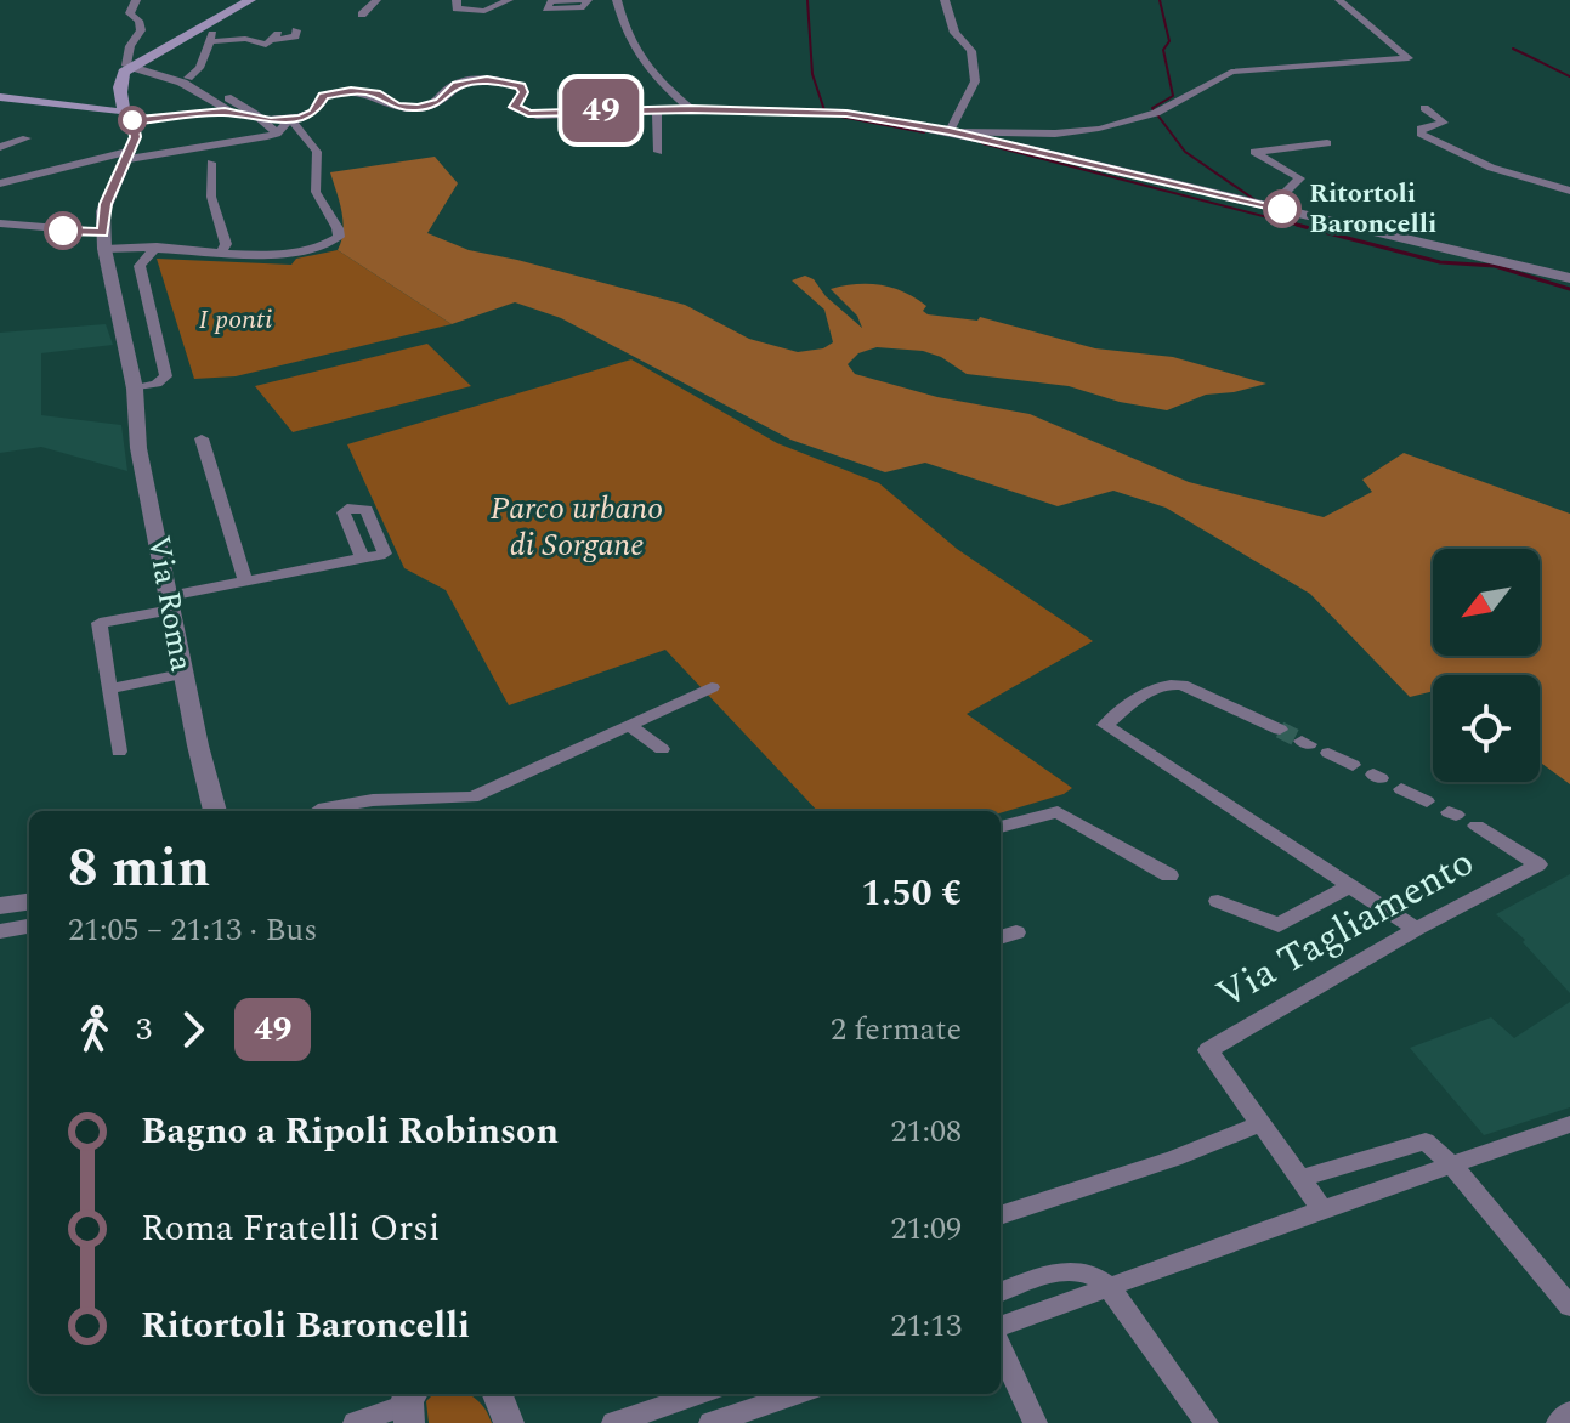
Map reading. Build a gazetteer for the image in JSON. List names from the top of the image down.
{
  "streets": {
    "street": ["Via Roma", "Via Tagliamento"]
  },
  "parks": ["I ponti", "Parco urbano di Sorgane"],
  "places": ["Ritortoli Baroncelli"],
  "lines": ["bus line 49"],
  "north": "bottom left",
  "page": {
    "on_map": "49",
    "heading": ["8 min", "21:05 – 21:13 · Bus", "1.50 €"],
    "legs": ["3", "49", "2 fermate"],
    "list": [
      {
        "name": "Bagno a Ripoli Robinson",
        "value": "21:08"
      },
      {
        "name": "Roma Fratelli Orsi",
        "value": "21:09"
      },
      {
        "name": "Ritortoli Baroncelli",
        "value": "21:13"
      }
    ]
  }
}
